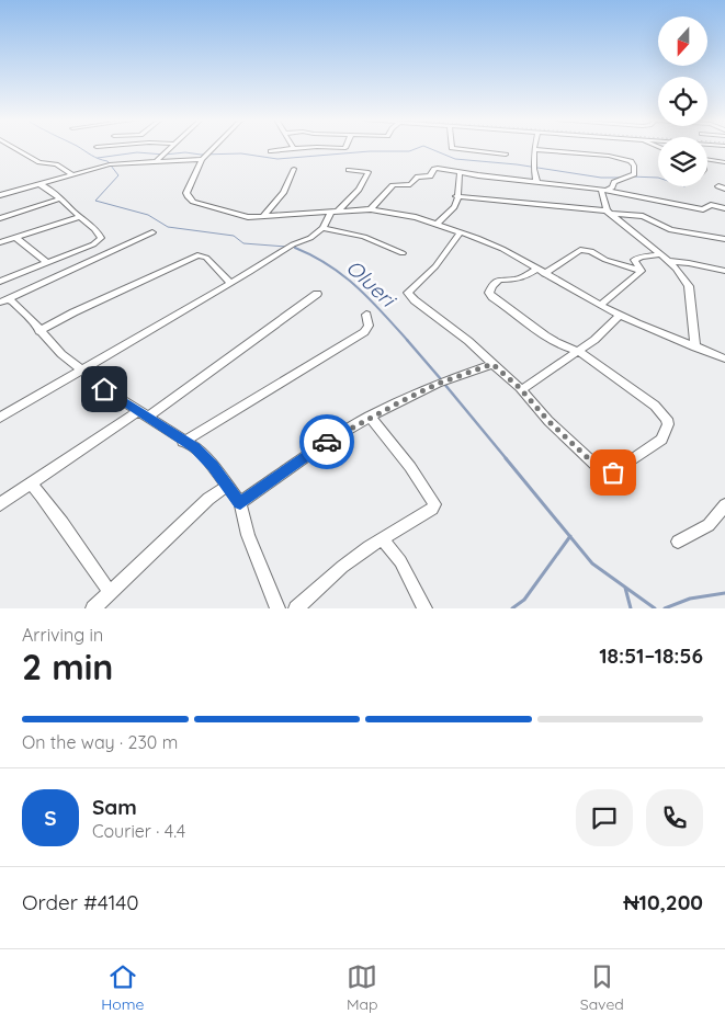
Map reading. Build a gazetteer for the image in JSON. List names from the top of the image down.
{
  "water": ["Olueri"],
  "north": "bottom",
  "page": {
    "heading": ["2 min", "Arriving in", "18:51–18:56"],
    "panel": [
      "Sam",
      "Courier · 4.4",
      "Order #4140",
      "₦10,200"
    ],
    "bar": "On the way · 230 m",
    "round": "S",
    "tabs": ["Home", "Map", "Saved"]
  }
}
